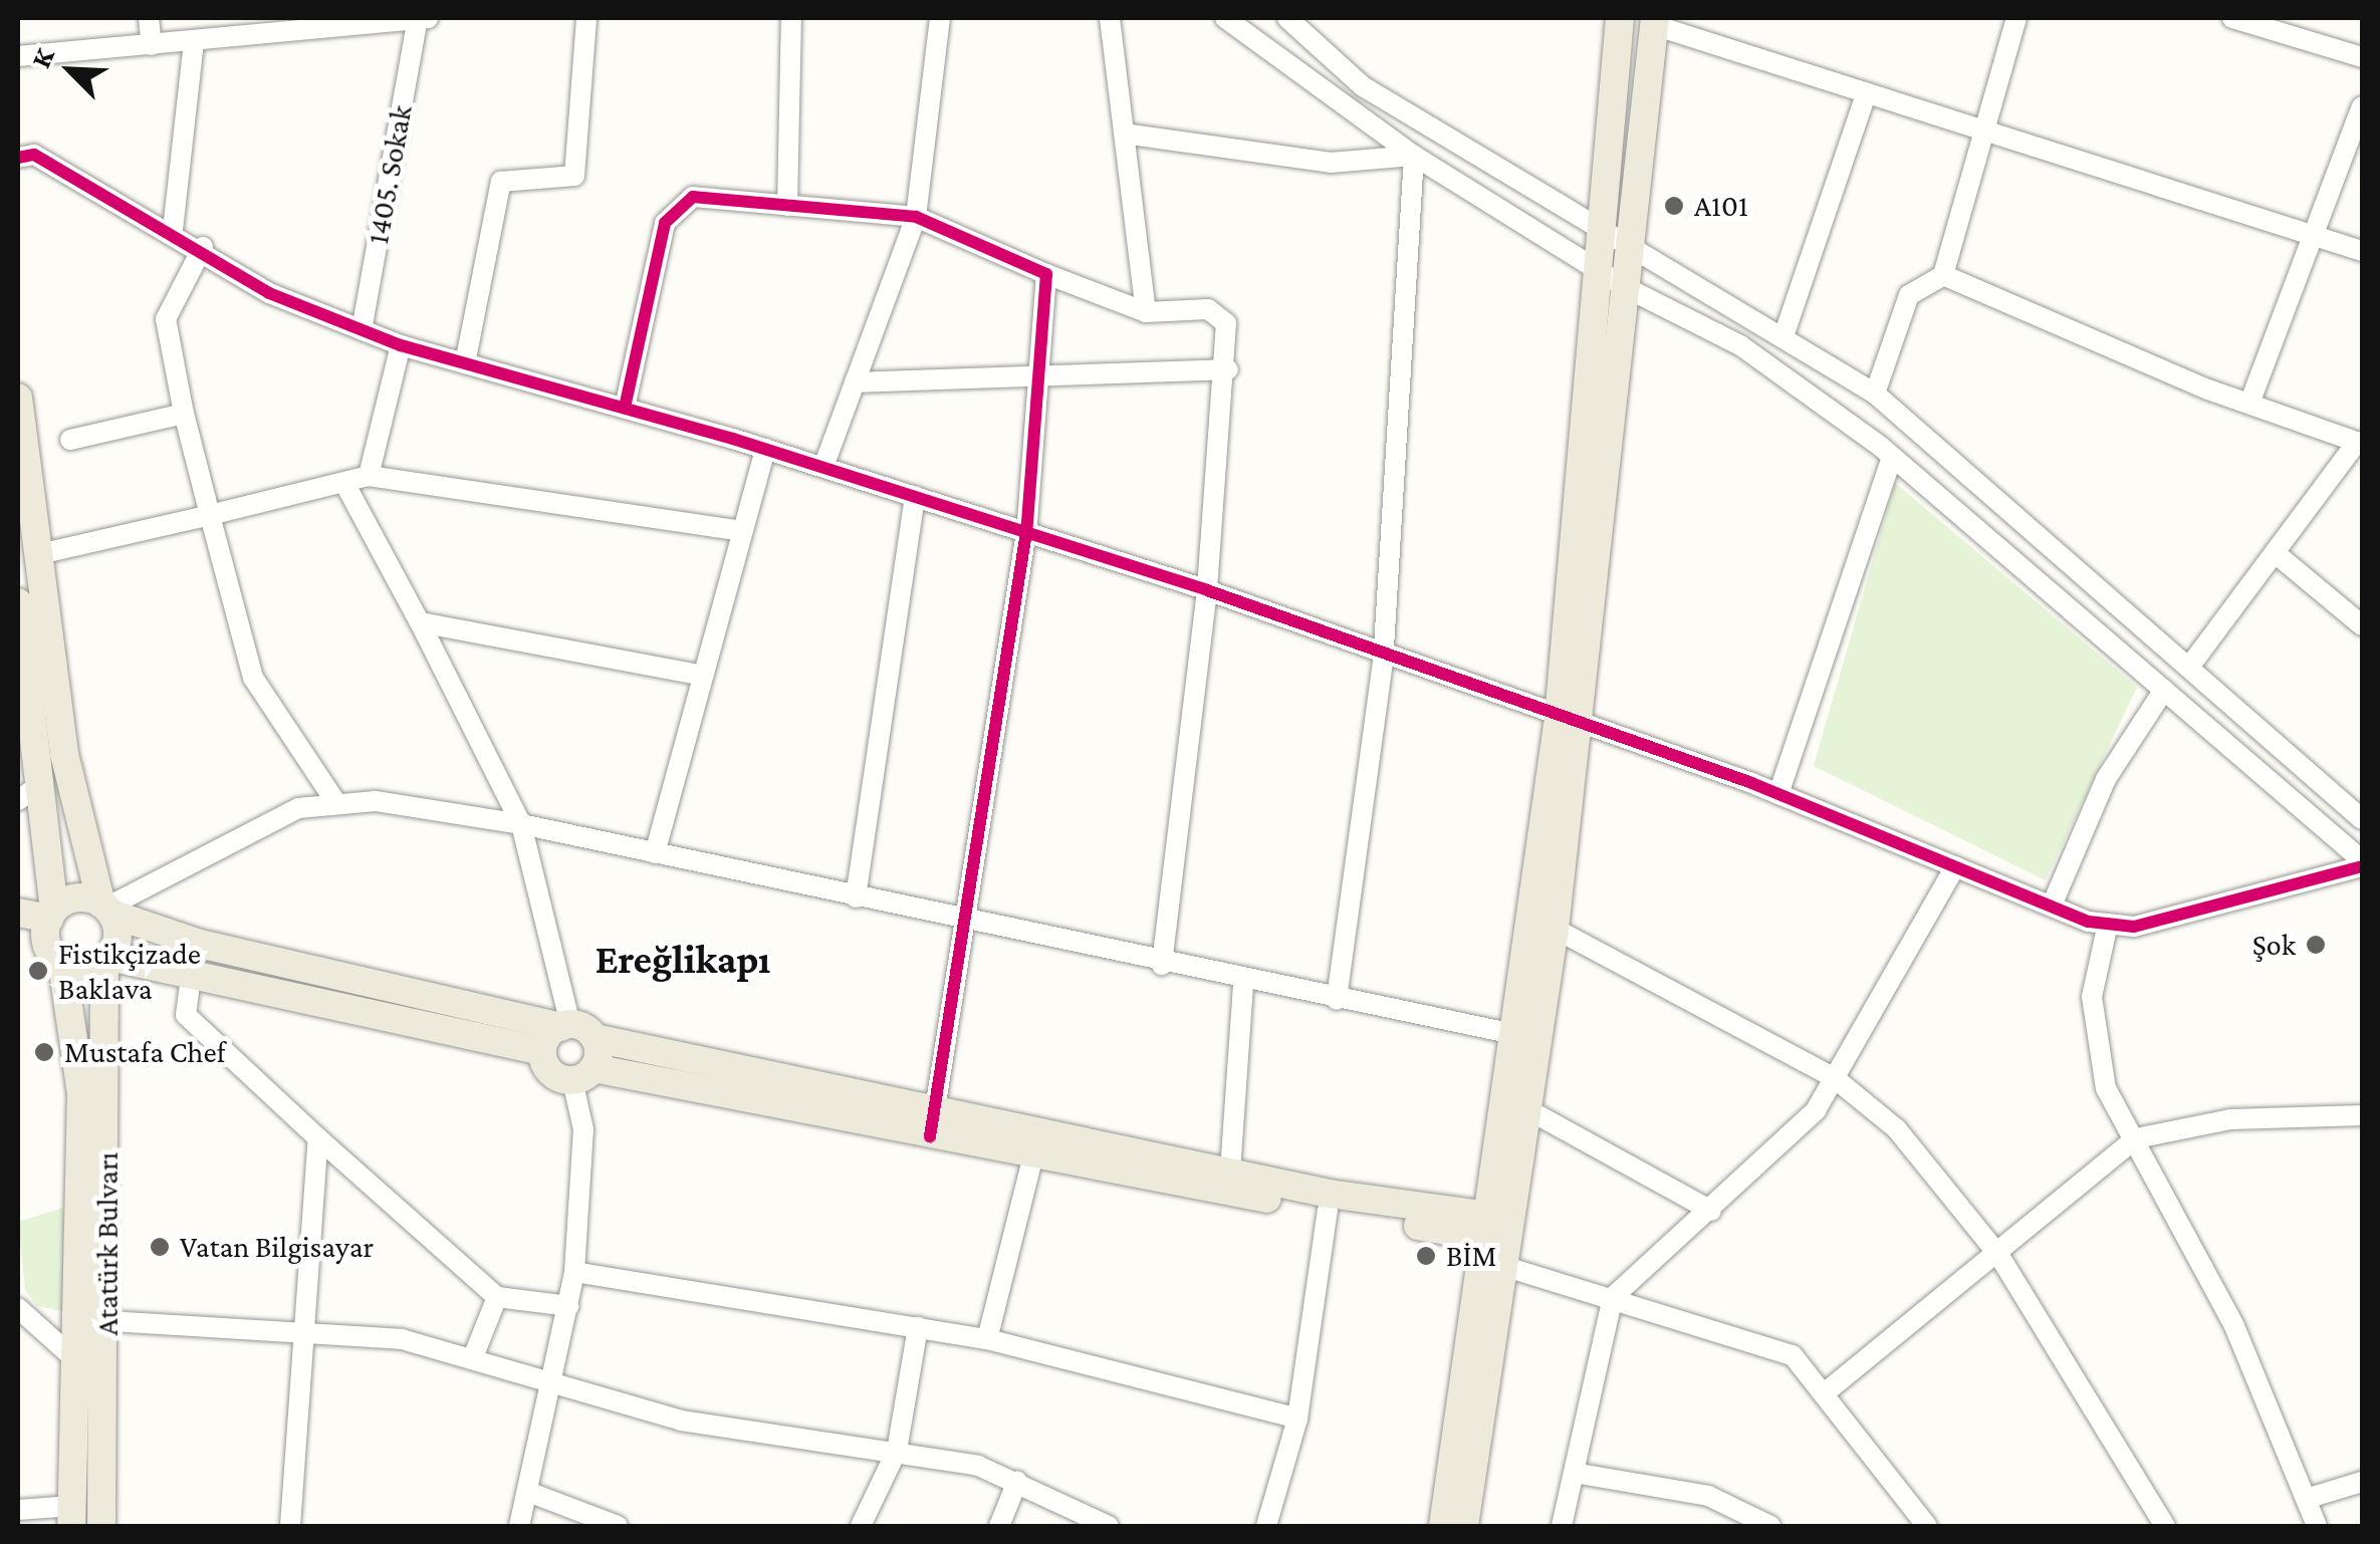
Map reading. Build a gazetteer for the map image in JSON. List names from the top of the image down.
{
  "streets": {
    "main road": ["Atatürk Bulvarı"],
    "street": ["1405. Sokak"]
  },
  "districts": ["Ereğlikapı"],
  "places": [
    "A101",
    "Şok",
    "Fistikçizade Baklava",
    "Mustafa Chef",
    "Vatan Bilgisayar",
    "BİM"
  ],
  "north": "top left"
}
